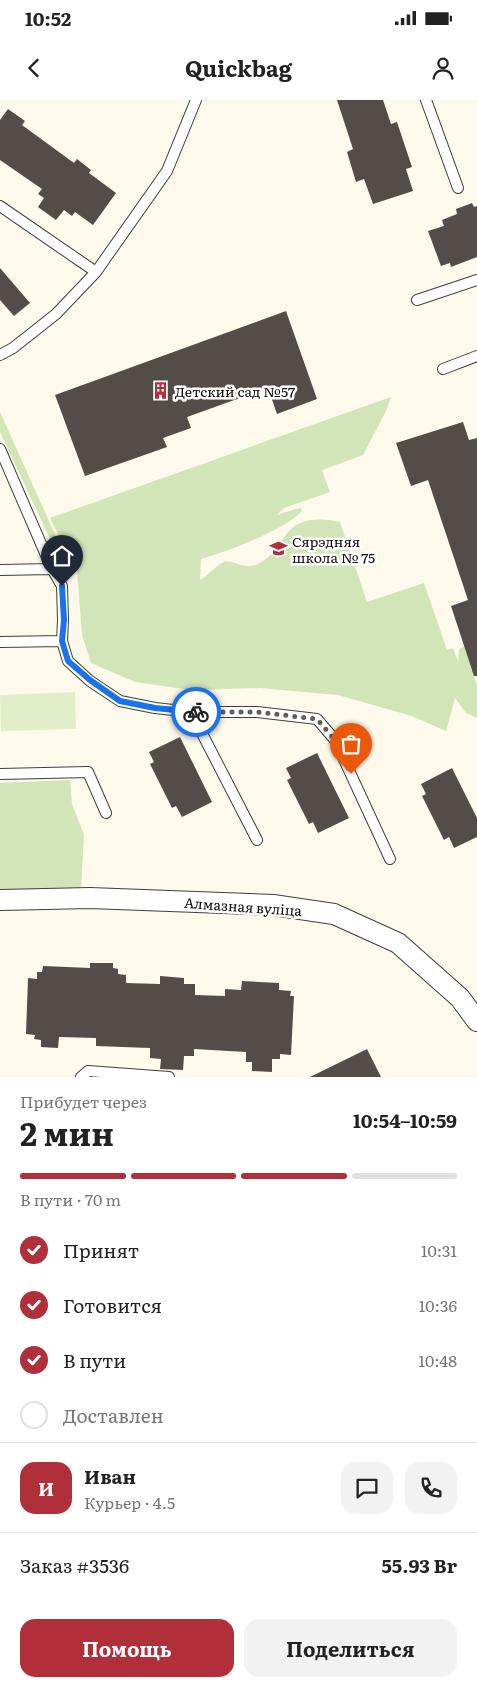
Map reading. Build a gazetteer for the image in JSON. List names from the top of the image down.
{
  "streets": {
    "street": ["Алмазная вуліца"]
  },
  "places": {
    "building": ["Детский сад №57"],
    "school or university": ["Сярэдняя школа № 75"]
  },
  "page": {
    "status": "10:52",
    "header": "Quickbag",
    "heading": ["2 мин", "Прибудет через", "10:54–10:59"],
    "panel": [
      "Иван",
      "Курьер · 4.5",
      "Заказ #3536",
      "55.93 Br"
    ],
    "bar": "В пути · 70 m",
    "list": [
      ["Принят", "10:31"],
      ["Готовится", "10:36"],
      ["В пути", "10:48"],
      "Доставлен"
    ],
    "round": "И",
    "buttons": ["Помощь", "Поделиться"]
  }
}
